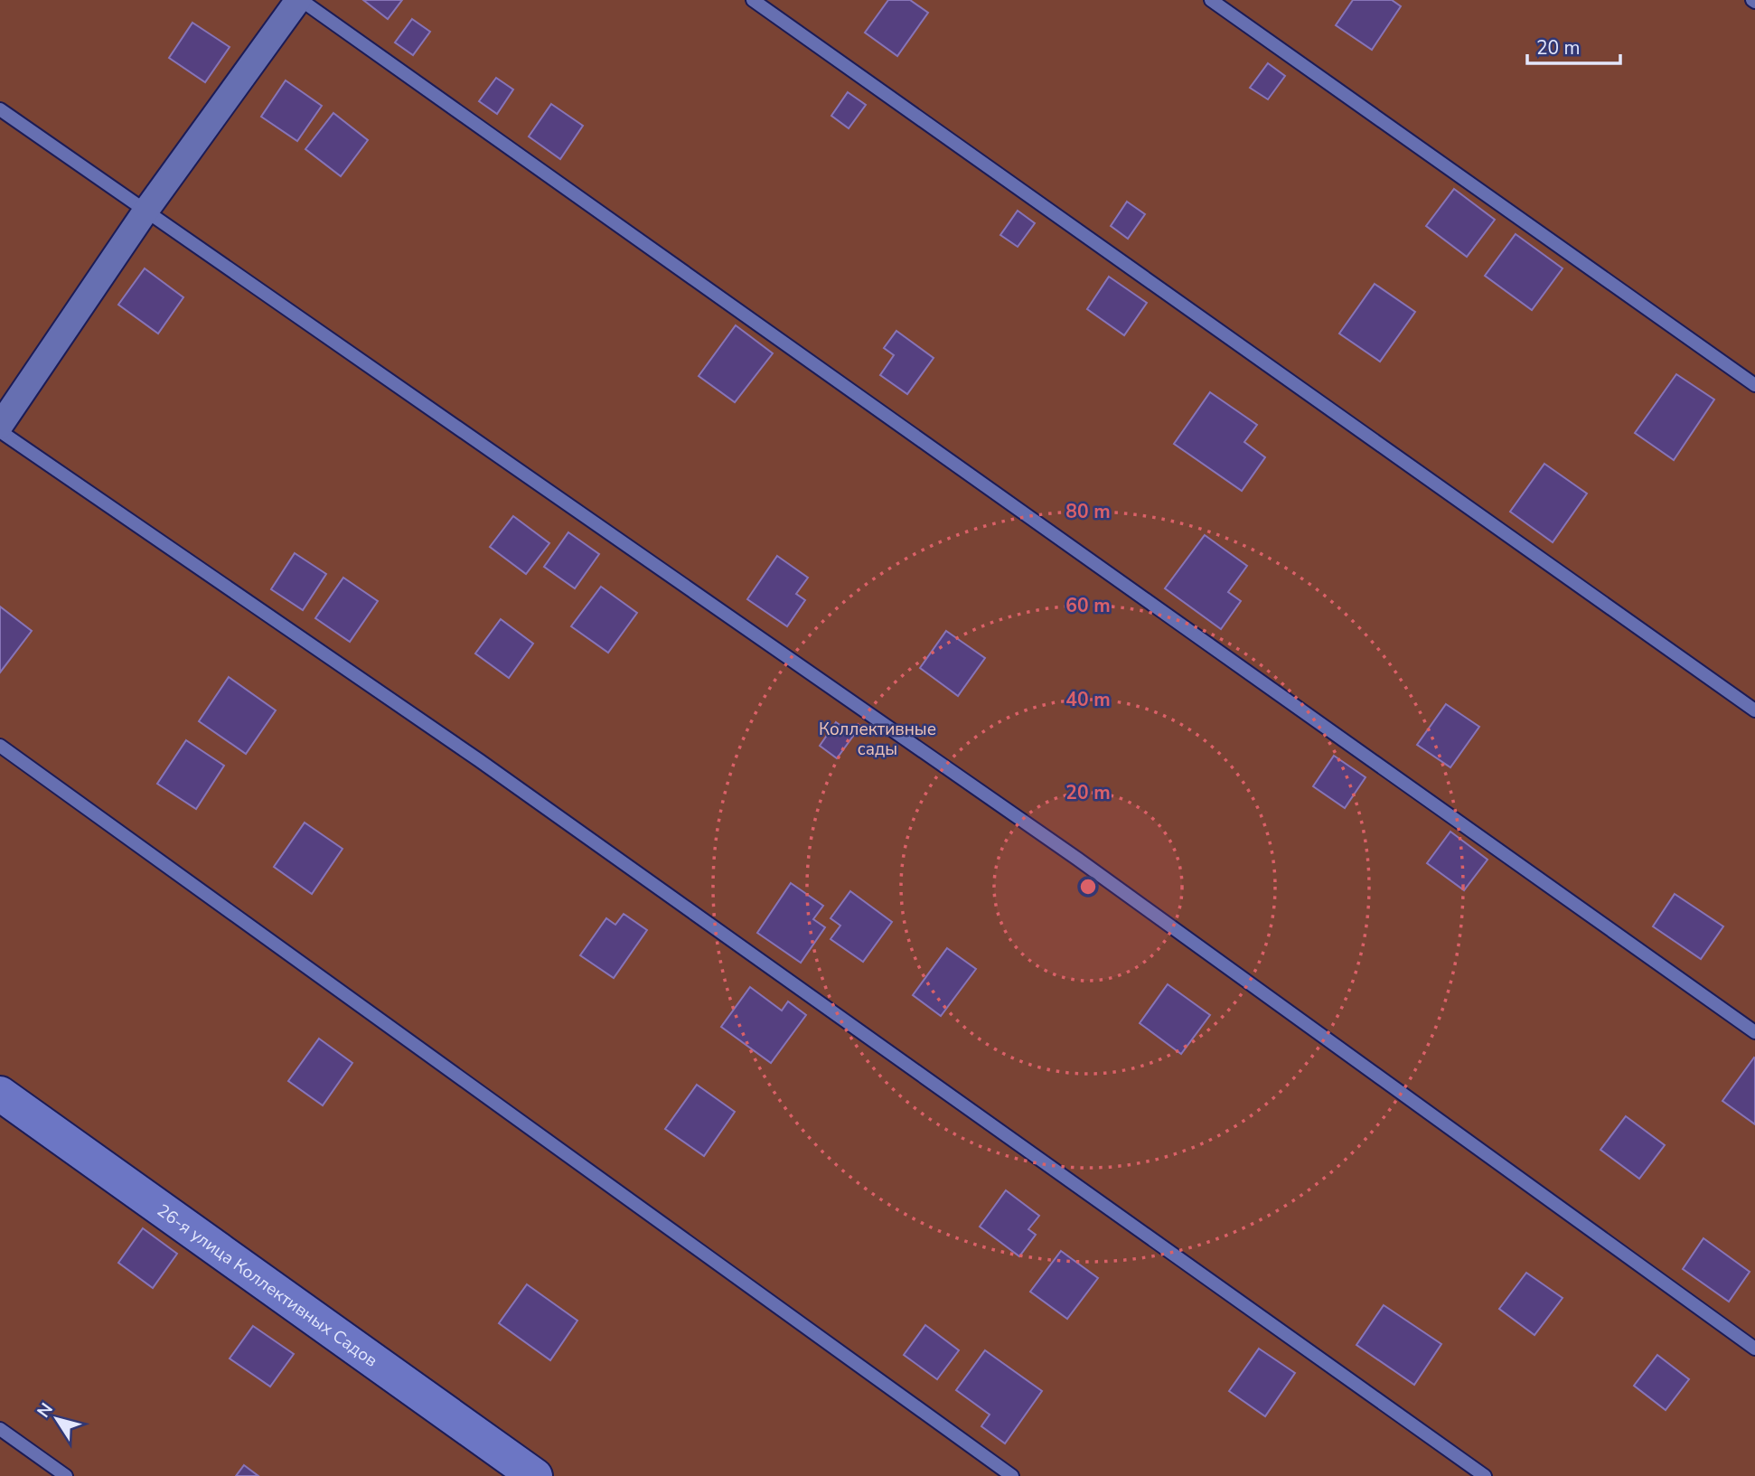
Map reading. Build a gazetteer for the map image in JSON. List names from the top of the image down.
{
  "streets": {
    "main road": ["26-я улица Коллективных Садов"]
  },
  "parks": ["Коллективные сады"],
  "scale_bar": "20 m",
  "north": "top left",
  "rings": [
    "80 m",
    "60 m",
    "40 m",
    "20 m"
  ]
}
